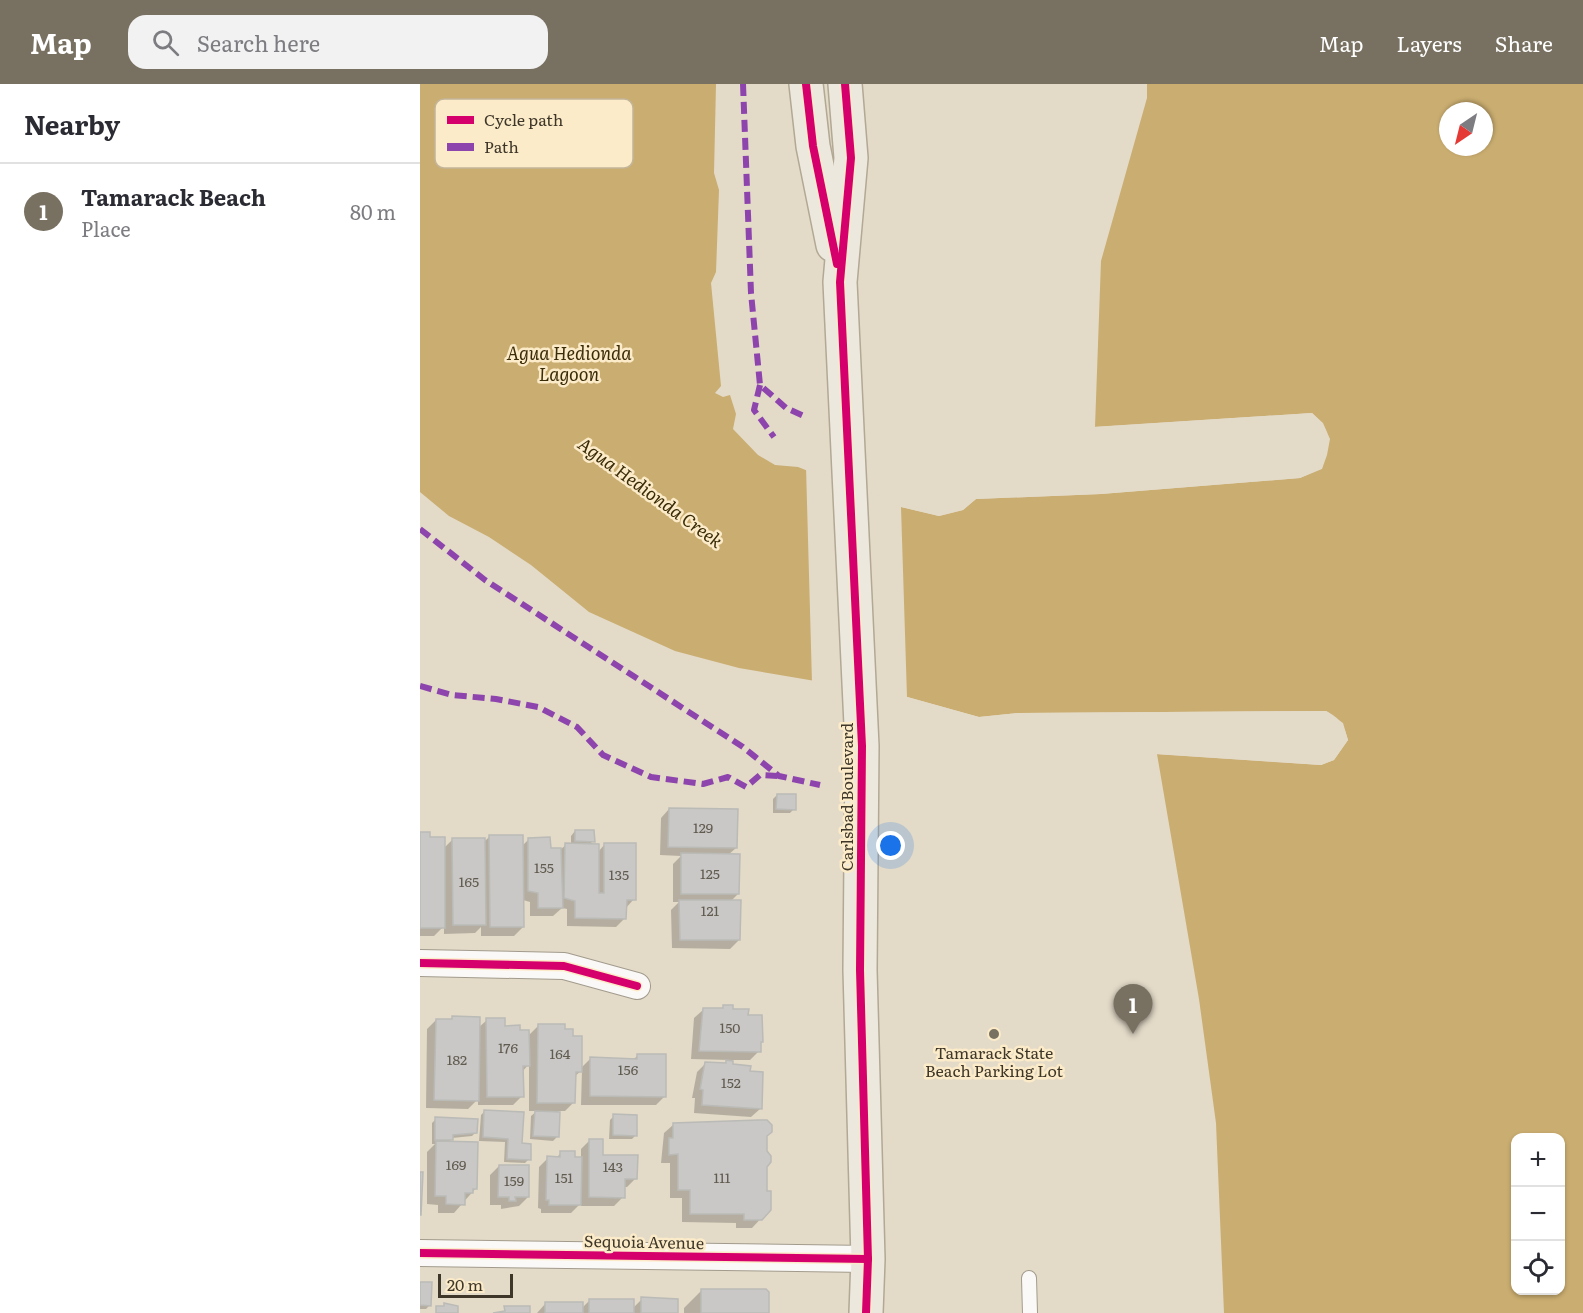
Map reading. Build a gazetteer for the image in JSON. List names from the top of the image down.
{
  "streets": {
    "main road": ["Carlsbad Boulevard"],
    "street": ["Sequoia Avenue"]
  },
  "crossings": [
    ["Carlsbad Boulevard", "Sequoia Avenue"]
  ],
  "water": ["Agua Hedionda Lagoon", "Agua Hedionda Creek"],
  "places": ["Tamarack State Beach Parking Lot"],
  "house_numbers": [
    "129",
    "155",
    "125",
    "135",
    "165",
    "121",
    "150",
    "176",
    "164",
    "182",
    "156",
    "152",
    "169",
    "143",
    "151",
    "111",
    "159"
  ],
  "legend": ["Cycle path", "Path"],
  "scale_bar": "20 m",
  "north": "bottom left",
  "page": {
    "header": "Map",
    "search": "Search here",
    "nav": ["Map", "Layers", "Share"],
    "heading": "Nearby",
    "list": [
      {
        "mark": "1",
        "name": "Tamarack Beach",
        "note": "Place",
        "value": "80 m"
      }
    ],
    "pins": "1",
    "map_buttons": ["+", "−"],
    "scale": "20 m"
  }
}
